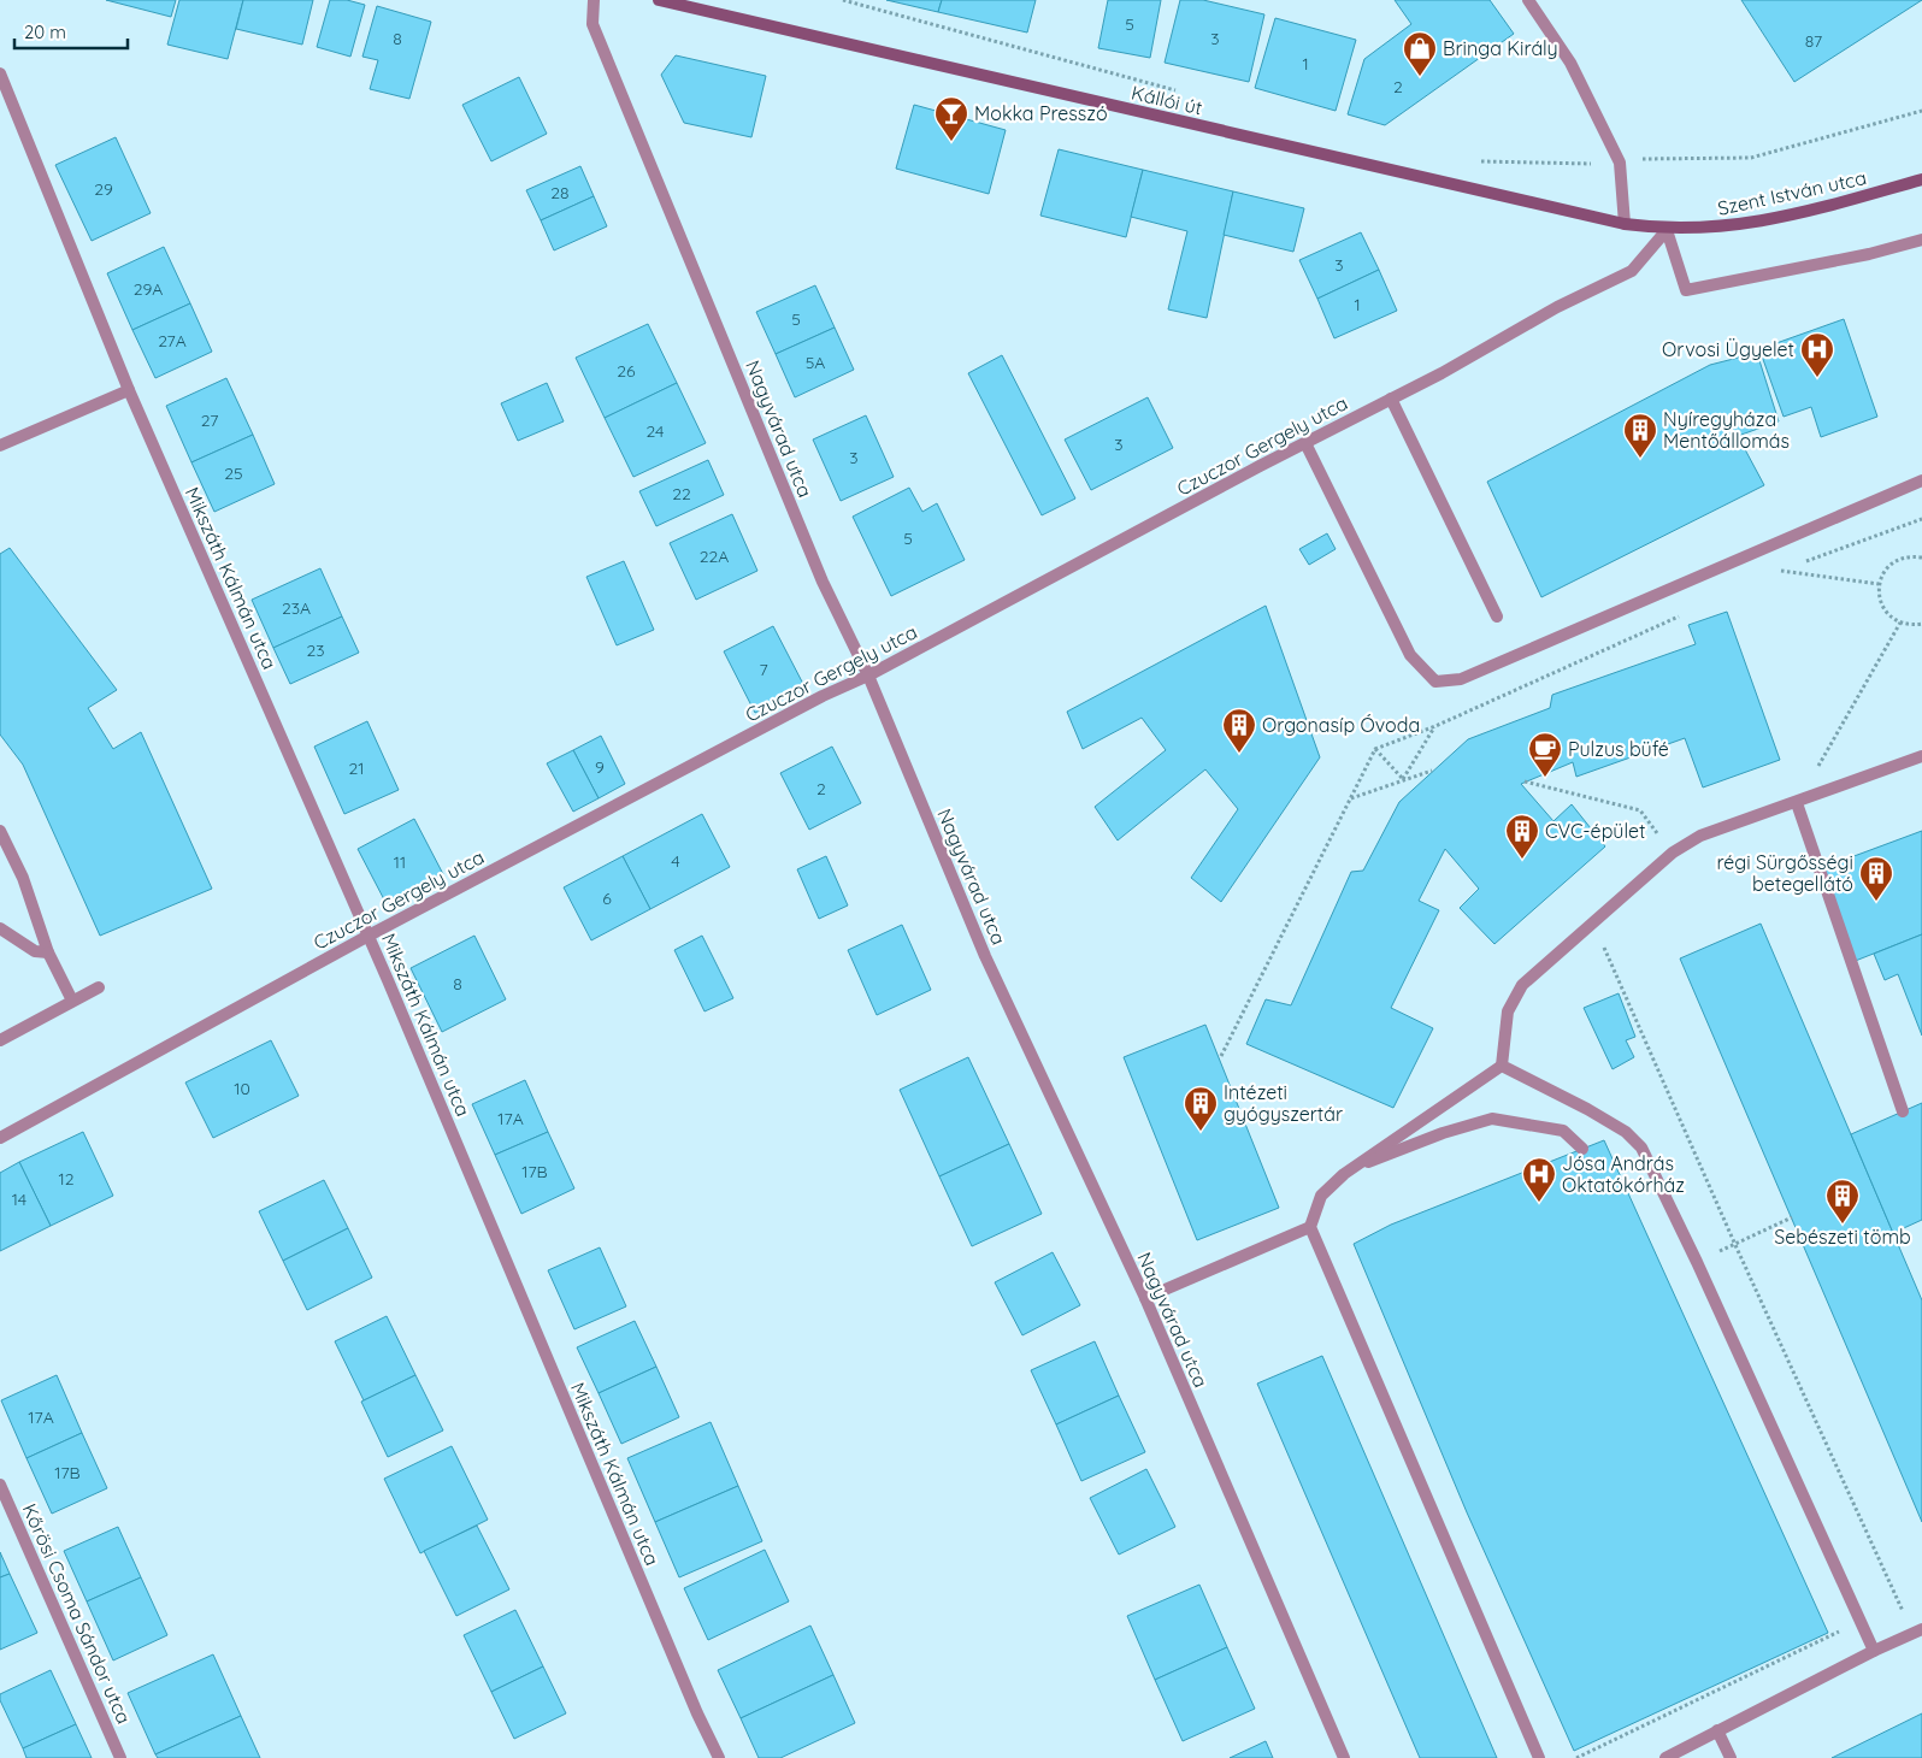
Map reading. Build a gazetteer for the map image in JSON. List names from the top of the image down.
{
  "streets": {
    "main road": ["Kállói út", "Szent István utca"],
    "street": [
      "Nagyvárad utca",
      "Czuczor Gergely utca",
      "Mikszáth Kálmán utca",
      "Kőrösi Csoma Sándor utca"
    ]
  },
  "crossings": [
    ["Kállói út", "Szent István utca"],
    ["Kállói út", "Czuczor Gergely utca"],
    ["Szent István utca", "Czuczor Gergely utca"],
    ["Nagyvárad utca", "Czuczor Gergely utca"],
    ["Czuczor Gergely utca", "Mikszáth Kálmán utca"]
  ],
  "places": {
    "shop": ["Bringa Király"],
    "bar": ["Mokka Presszó"],
    "hospital": ["Orvosi Ügyelet", "Jósa András Oktatókórház"],
    "building": [
      "Nyíregyháza Mentőállomás",
      "Orgonasíp Óvoda",
      "CVC-épület",
      "régi Sürgősségi betegellátó",
      "Intézeti gyógyszertár",
      "Sebészeti tömb"
    ],
    "cafe": ["Pulzus büfé"]
  },
  "house_numbers": [
    "5",
    "8",
    "3",
    "87",
    "1",
    "2",
    "29",
    "28",
    "3",
    "29A",
    "1",
    "5",
    "27A",
    "5A",
    "26",
    "27",
    "24",
    "3",
    "3",
    "25",
    "22",
    "5",
    "22A",
    "23A",
    "23",
    "7",
    "9",
    "21",
    "2",
    "4",
    "11",
    "6",
    "8",
    "10",
    "17A",
    "17B",
    "12",
    "14",
    "17A",
    "17B"
  ],
  "scale_bar": "20 m"
}
